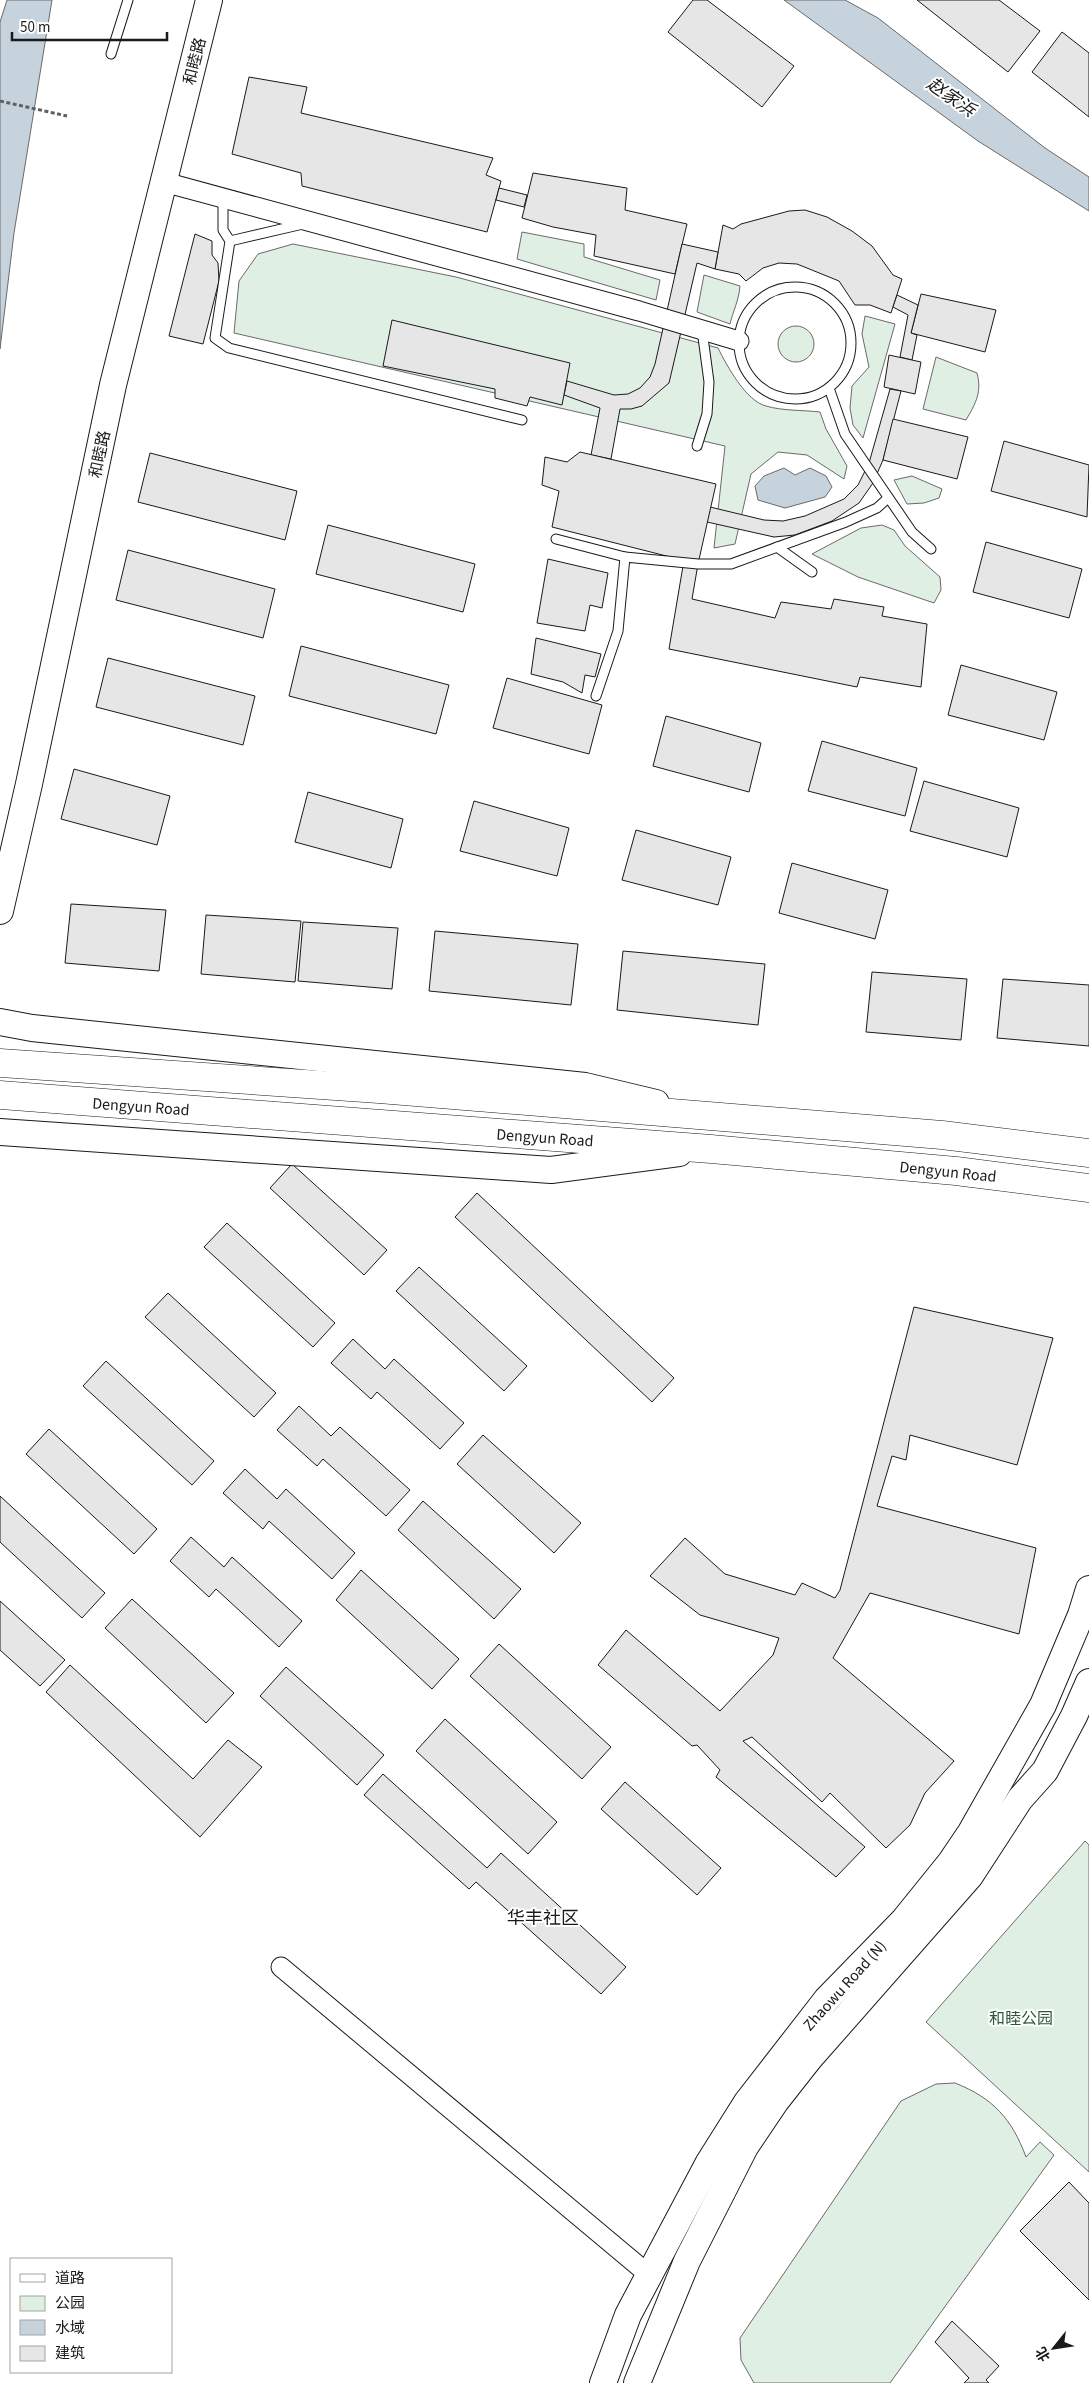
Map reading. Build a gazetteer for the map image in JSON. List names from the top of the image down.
{
  "streets": {
    "main road": ["Dengyun Road"],
    "street": ["和睦路", "Zhaowu Road (N)"]
  },
  "districts": ["华丰社区"],
  "water": ["赵家浜"],
  "parks": ["和睦公园"],
  "legend": [
    "道路",
    "公园",
    "水域",
    "建筑"
  ],
  "scale_bar": "50 m",
  "north": "bottom left"
}
